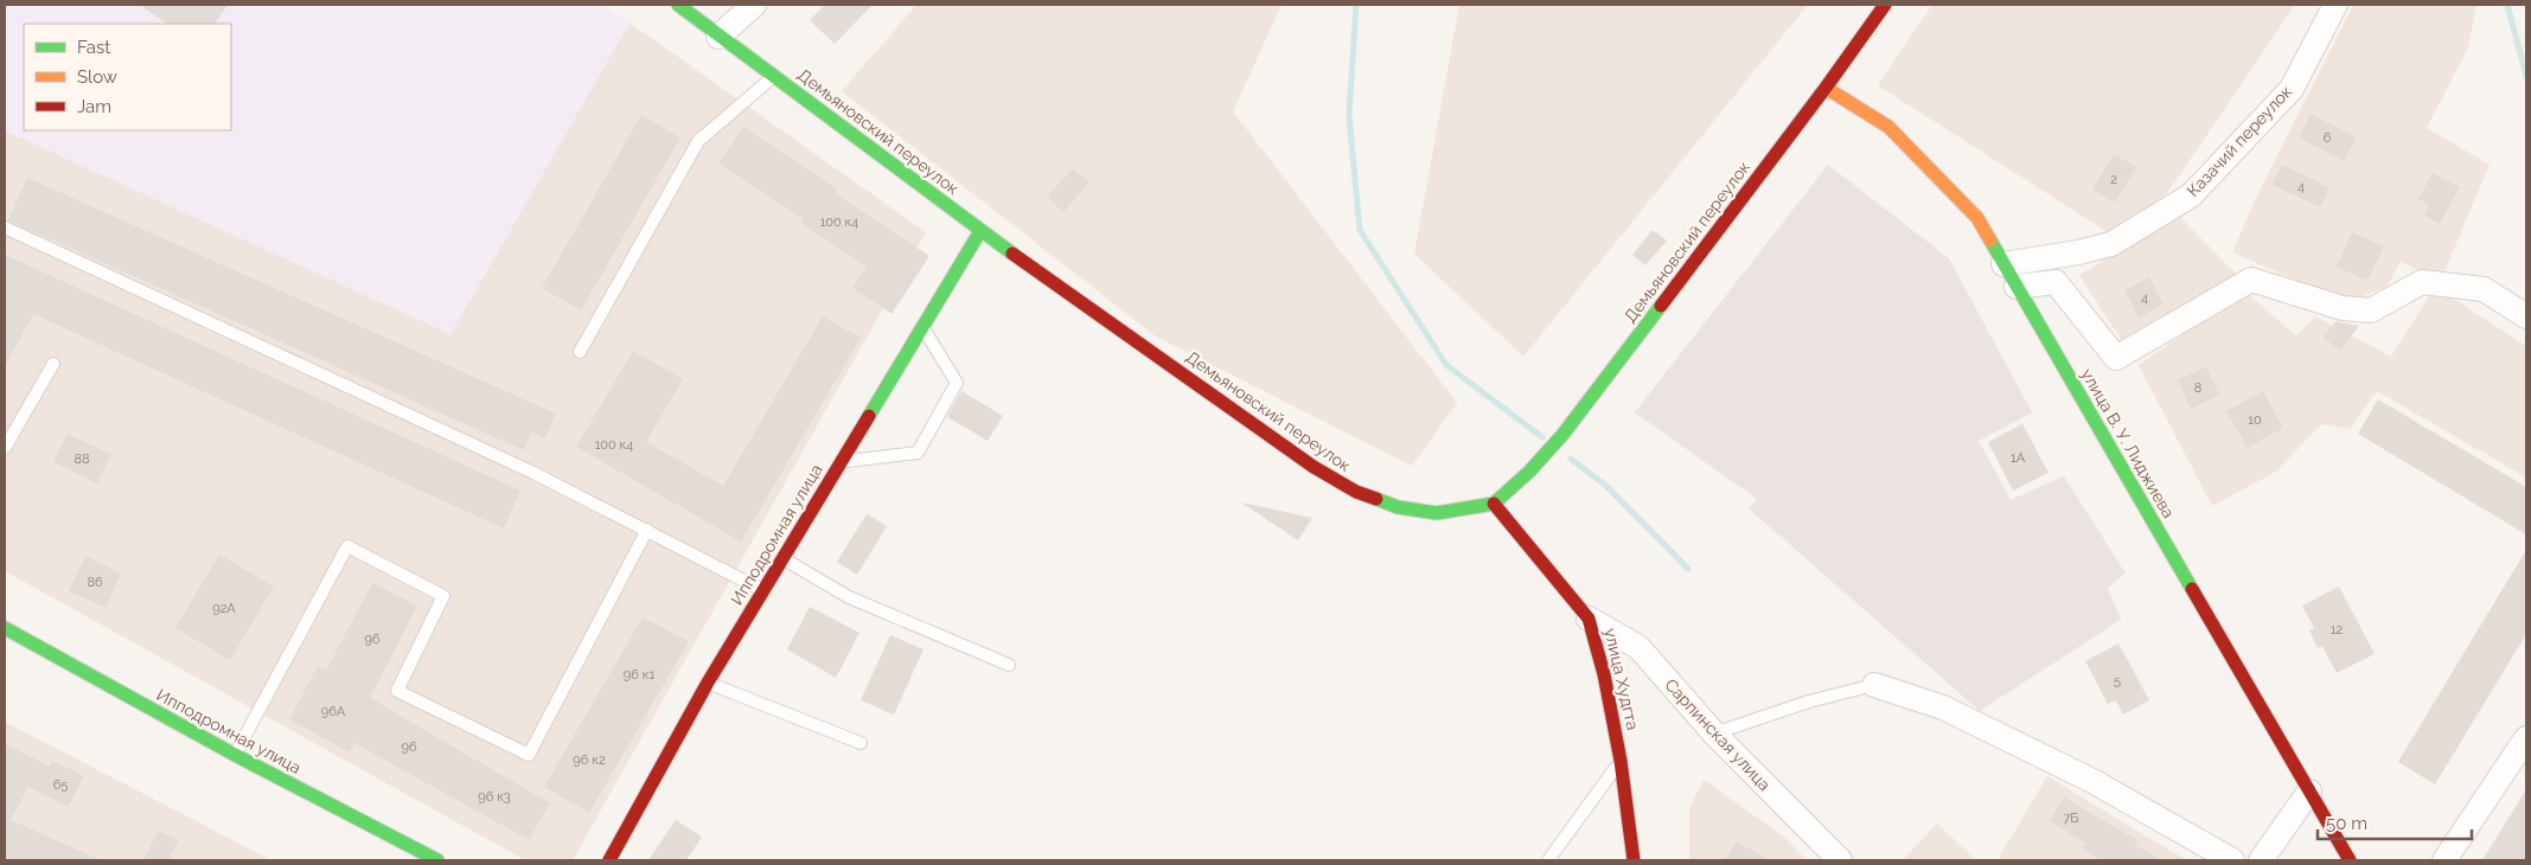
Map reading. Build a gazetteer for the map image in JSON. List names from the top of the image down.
{
  "streets": {
    "main road": [
      "Демьяновский переулок",
      "улица В. У. Лиджиева",
      "Ипподромная улица",
      "улица Худгта"
    ],
    "street": ["Казачий переулок", "Сарпинская улица"]
  },
  "crossings": [
    ["Демьяновский переулок", "улица В. У. Лиджиева"],
    ["Демьяновский переулок", "Ипподромная улица"],
    ["Демьяновский переулок", "улица Худгта"],
    ["Казачий переулок", "улица В. У. Лиджиева"],
    ["улица Худгта", "Сарпинская улица"]
  ],
  "house_numbers": [
    "6",
    "2",
    "4",
    "100 к4",
    "4",
    "8",
    "10",
    "100 к4",
    "1А",
    "88",
    "86",
    "92А",
    "12",
    "96",
    "96 к1",
    "5",
    "96А",
    "96",
    "96 к2",
    "65",
    "96 к3",
    "7Б"
  ],
  "legend": ["Fast", "Slow", "Jam"],
  "scale_bar": "50 m"
}
